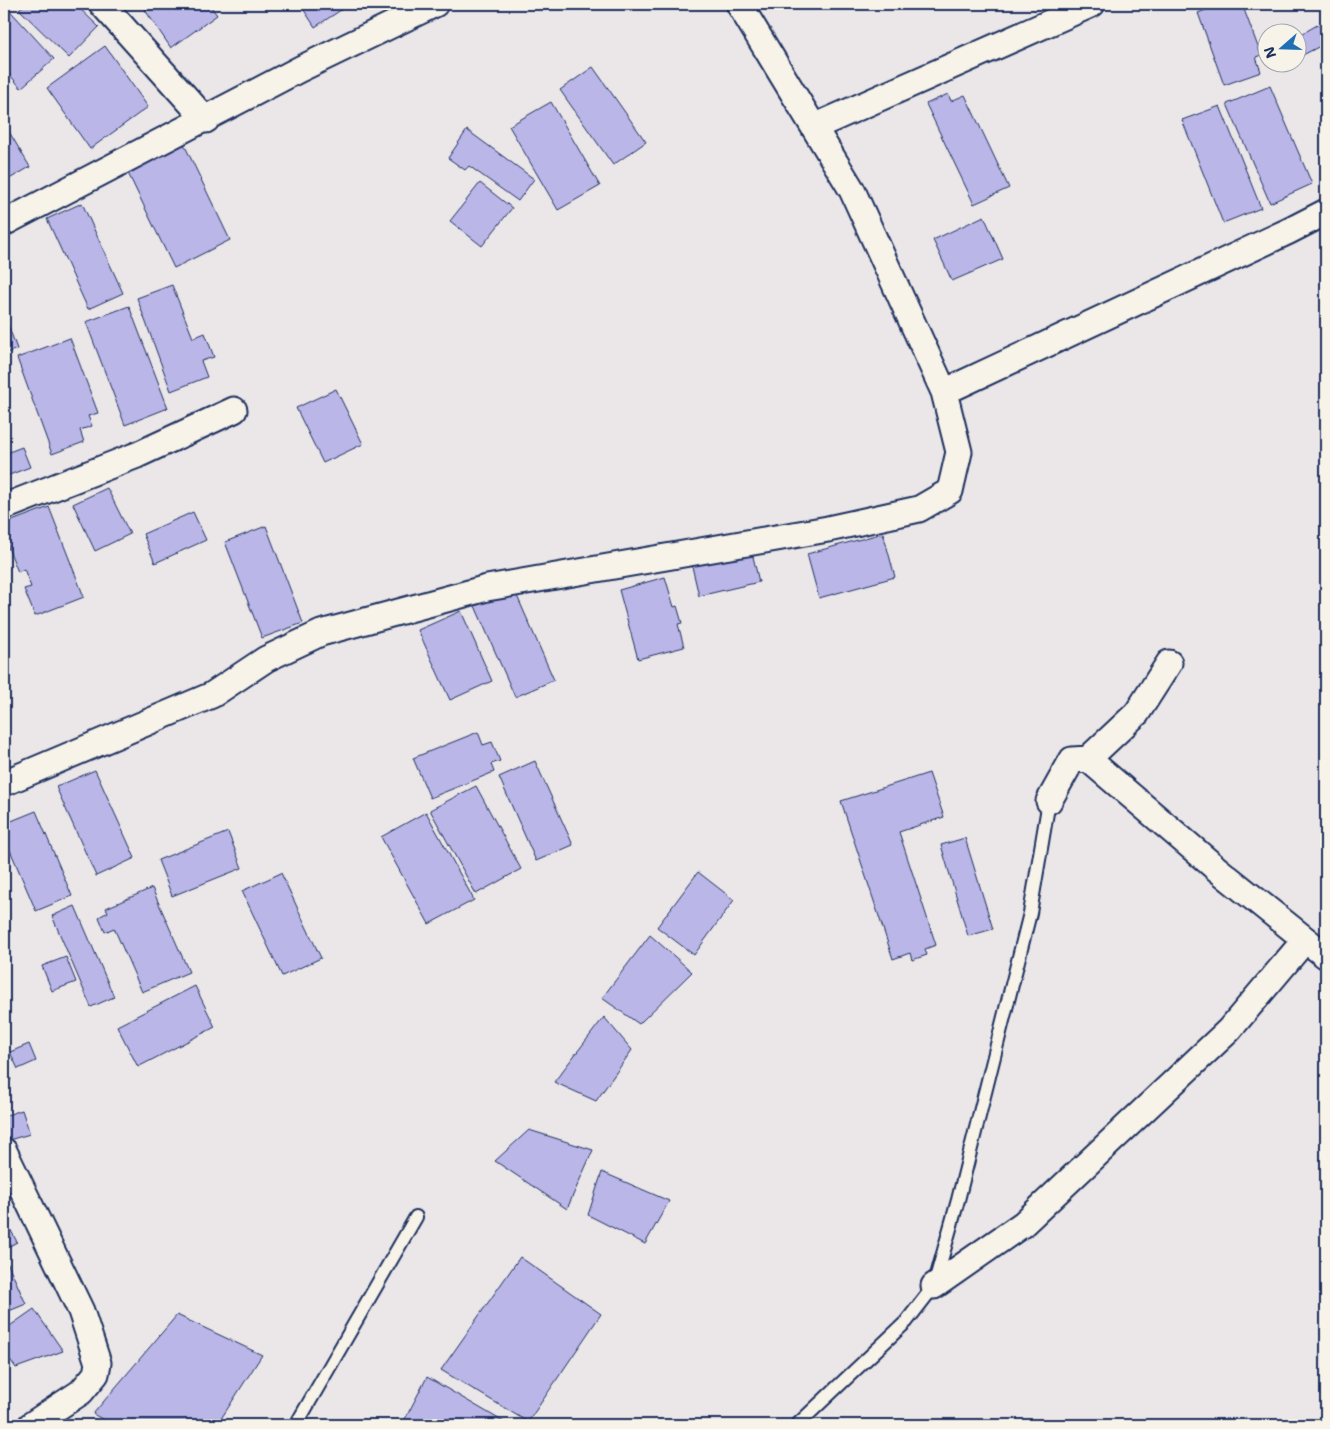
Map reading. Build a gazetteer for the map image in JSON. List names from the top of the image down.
{
  "north": "left"
}
